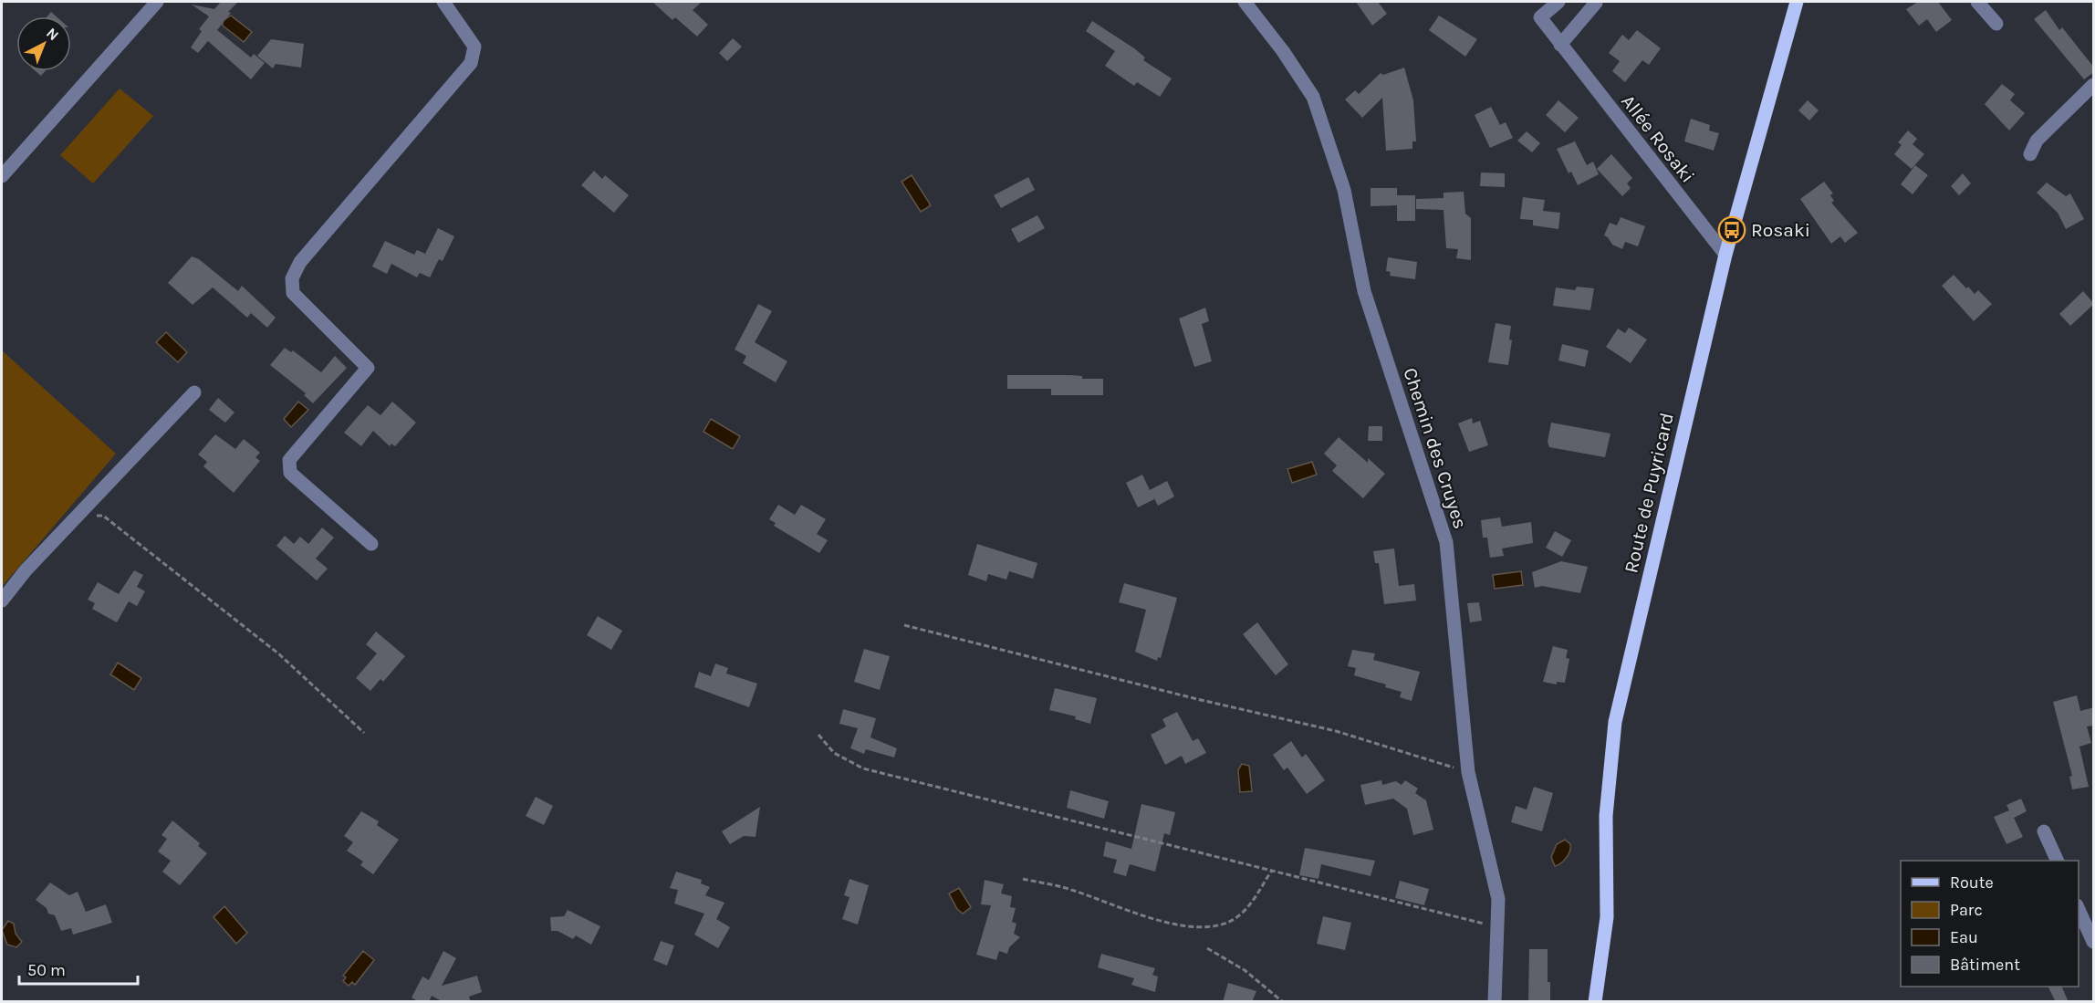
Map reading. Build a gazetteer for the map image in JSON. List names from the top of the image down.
{
  "streets": {
    "main road": ["Route de Puyricard"],
    "street": ["Allée Rosaki", "Chemin des Cruyes"]
  },
  "crossings": [
    ["Allée Rosaki", "Route de Puyricard"]
  ],
  "places": {
    "bus stop": ["Rosaki"]
  },
  "legend": [
    "Route",
    "Parc",
    "Eau",
    "Bâtiment"
  ],
  "scale_bar": "50 m",
  "north": "top right"
}
